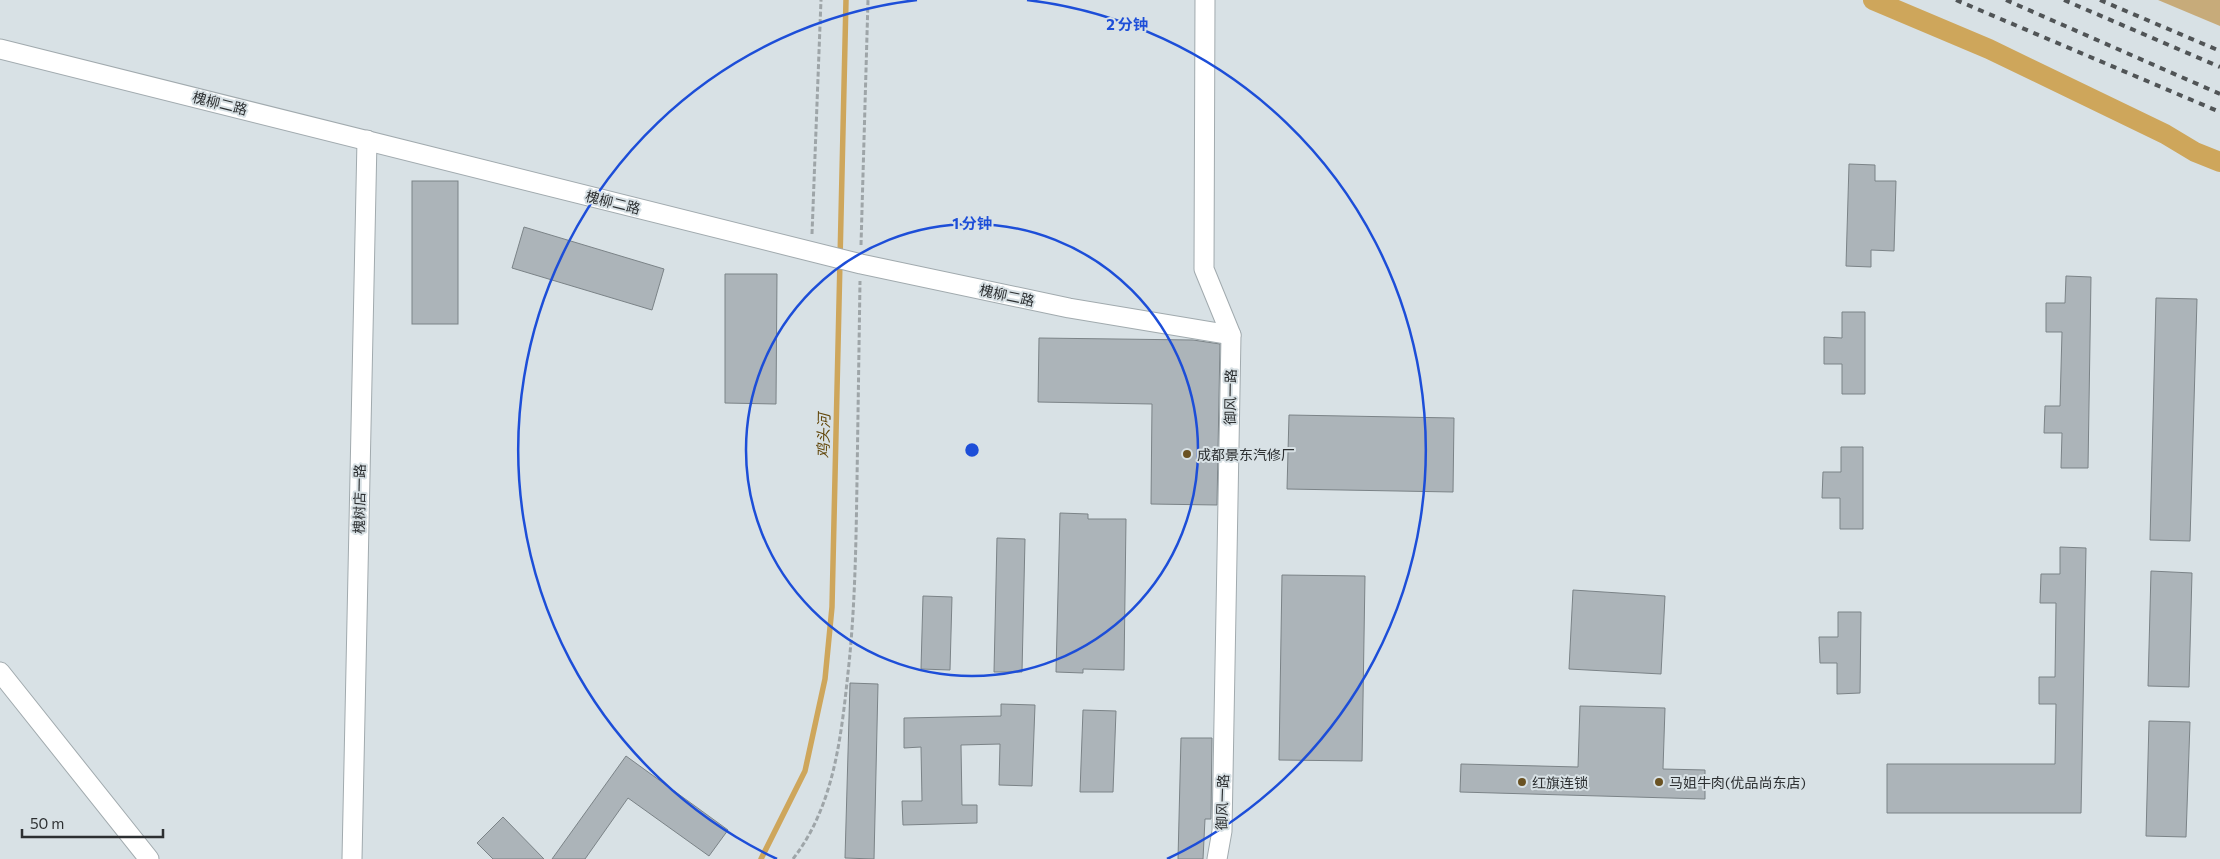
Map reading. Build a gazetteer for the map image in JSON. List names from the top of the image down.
{
  "streets": {
    "street": ["槐柳二路", "御风一路", "槐树店一路"]
  },
  "crossings": [
    ["槐柳二路", "御风一路"],
    ["槐柳二路", "槐树店一路"]
  ],
  "water": ["鸡头河"],
  "places": ["成都景东汽修厂", "红旗连锁", "马姐牛肉(优品尚东店)"],
  "scale_bar": "50 m",
  "rings": ["2 分钟", "1 分钟"]
}
